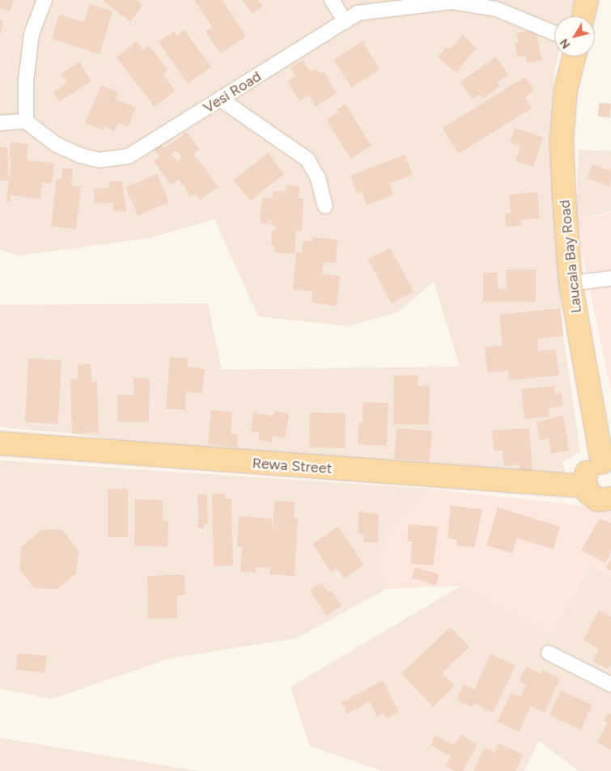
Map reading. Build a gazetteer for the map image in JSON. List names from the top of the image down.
{
  "streets": {
    "main road": ["Laucala Bay Road", "Rewa Street"],
    "street": ["Vesi Road"]
  },
  "north": "bottom left"
}
